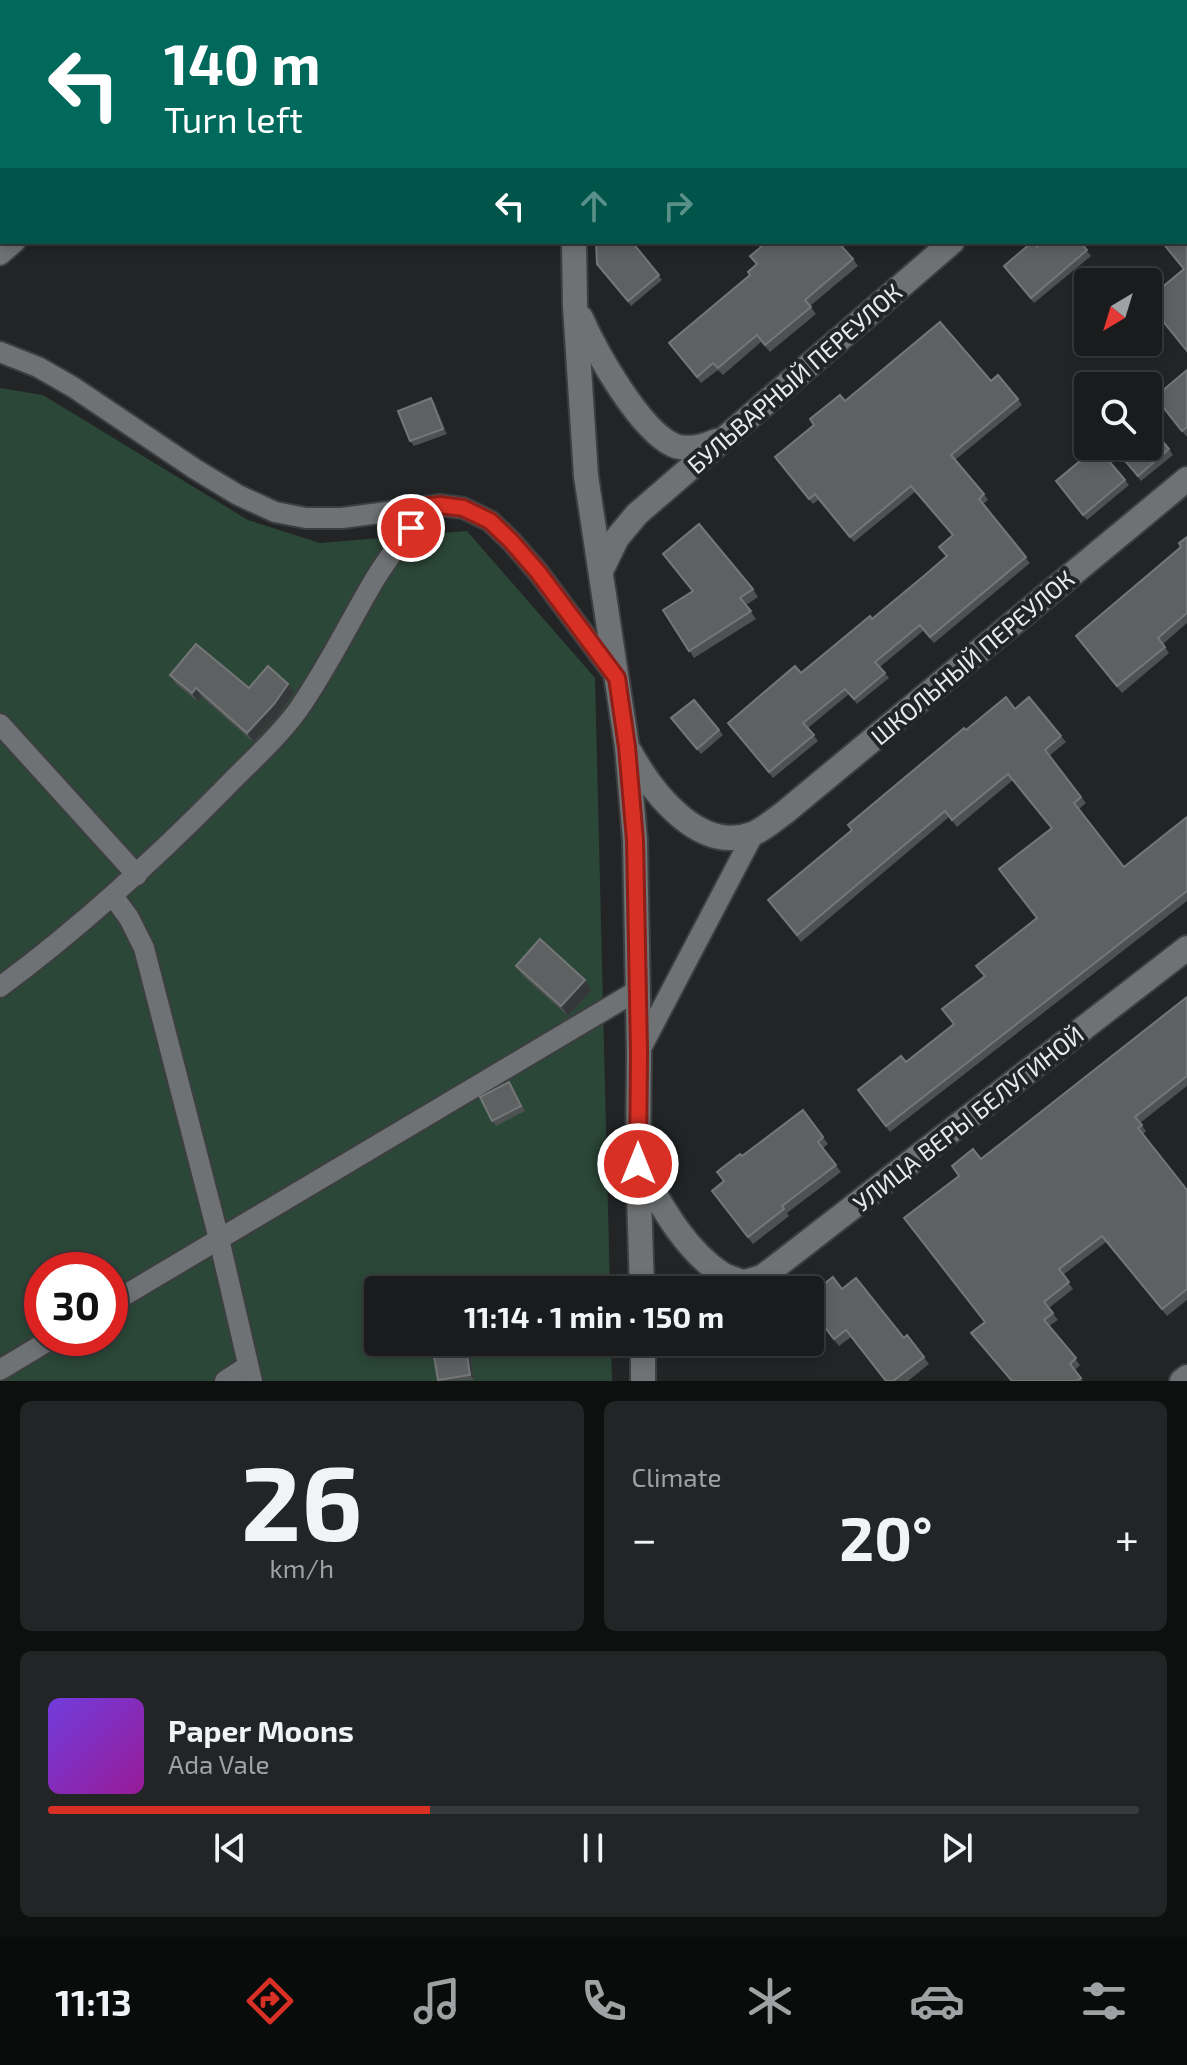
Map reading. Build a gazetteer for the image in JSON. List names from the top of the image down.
{
  "streets": {
    "street": ["БУЛЬВАРНЫЙ ПЕРЕУЛОК", "ШКОЛЬНЫЙ ПЕРЕУЛОК", "УЛИЦА ВЕРЫ БЕЛУГИНОЙ"]
  },
  "north": "bottom left",
  "page": {
    "turn": ["140 m", "Turn left"],
    "limit": "30",
    "trip": "11:14 · 1 min · 150 m",
    "tile": [
      ["26", "km/h"],
      "Climate"
    ],
    "heat": ["−", "20°", "+"],
    "song": ["Paper Moons", "Ada Vale"],
    "tabs": "11:13"
  }
}
